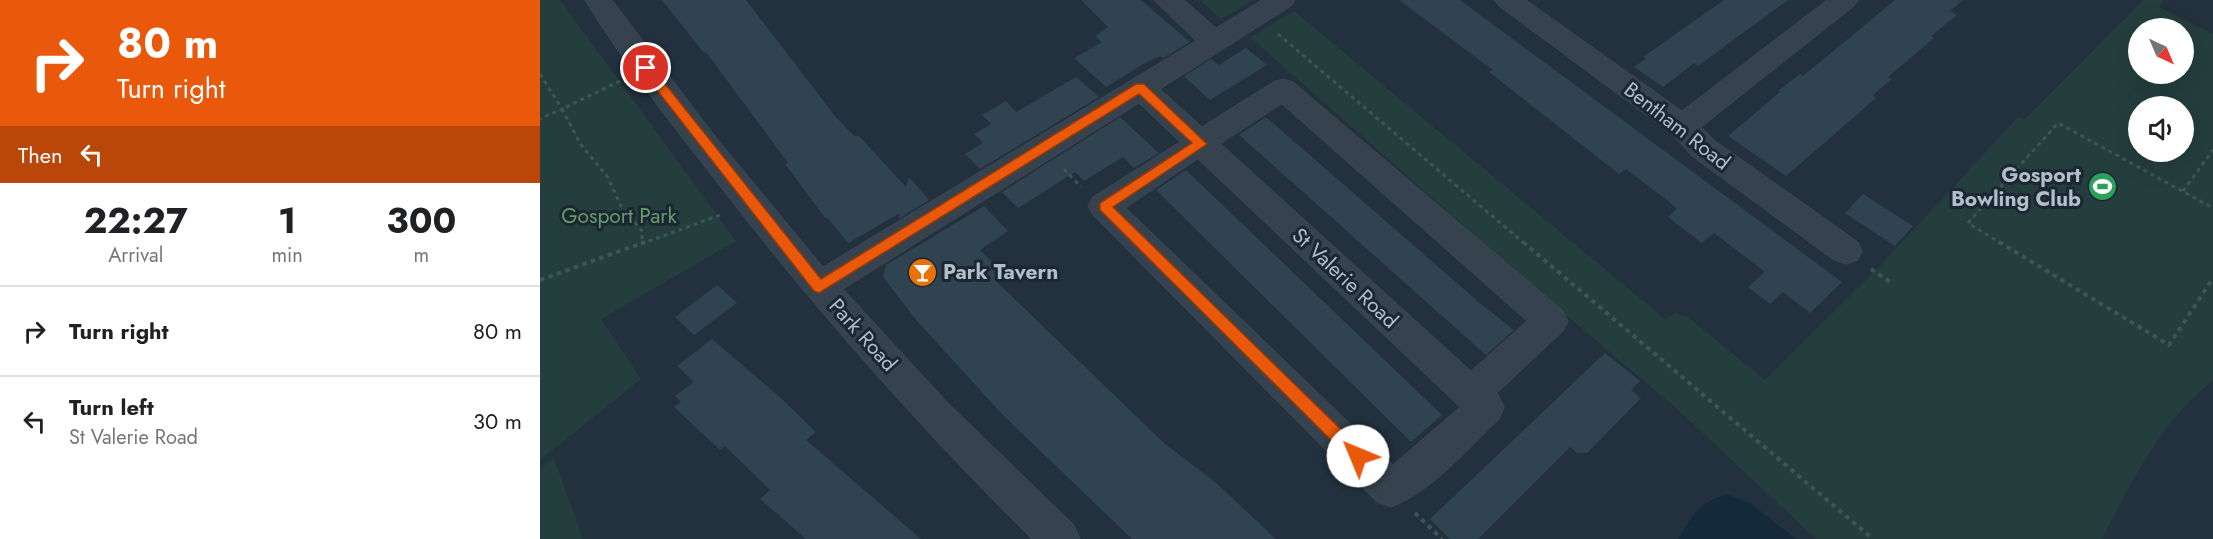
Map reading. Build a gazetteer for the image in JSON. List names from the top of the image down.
{
  "streets": {
    "street": ["Bentham Road", "St Valerie Road", "Park Road"]
  },
  "parks": ["Gosport Park"],
  "places": {
    "sports": ["Gosport Bowling Club"],
    "bar": ["Park Tavern"]
  },
  "north": "bottom right",
  "page": {
    "turn": ["80 m", "Turn right"],
    "then": "Then",
    "eta": [
      "22:27",
      "Arrival",
      "1",
      "min",
      "300",
      "m"
    ],
    "list": [
      {
        "name": "Turn right",
        "value": "80 m"
      },
      {
        "name": "Turn left",
        "note": "St Valerie Road",
        "value": "30 m"
      }
    ]
  }
}
